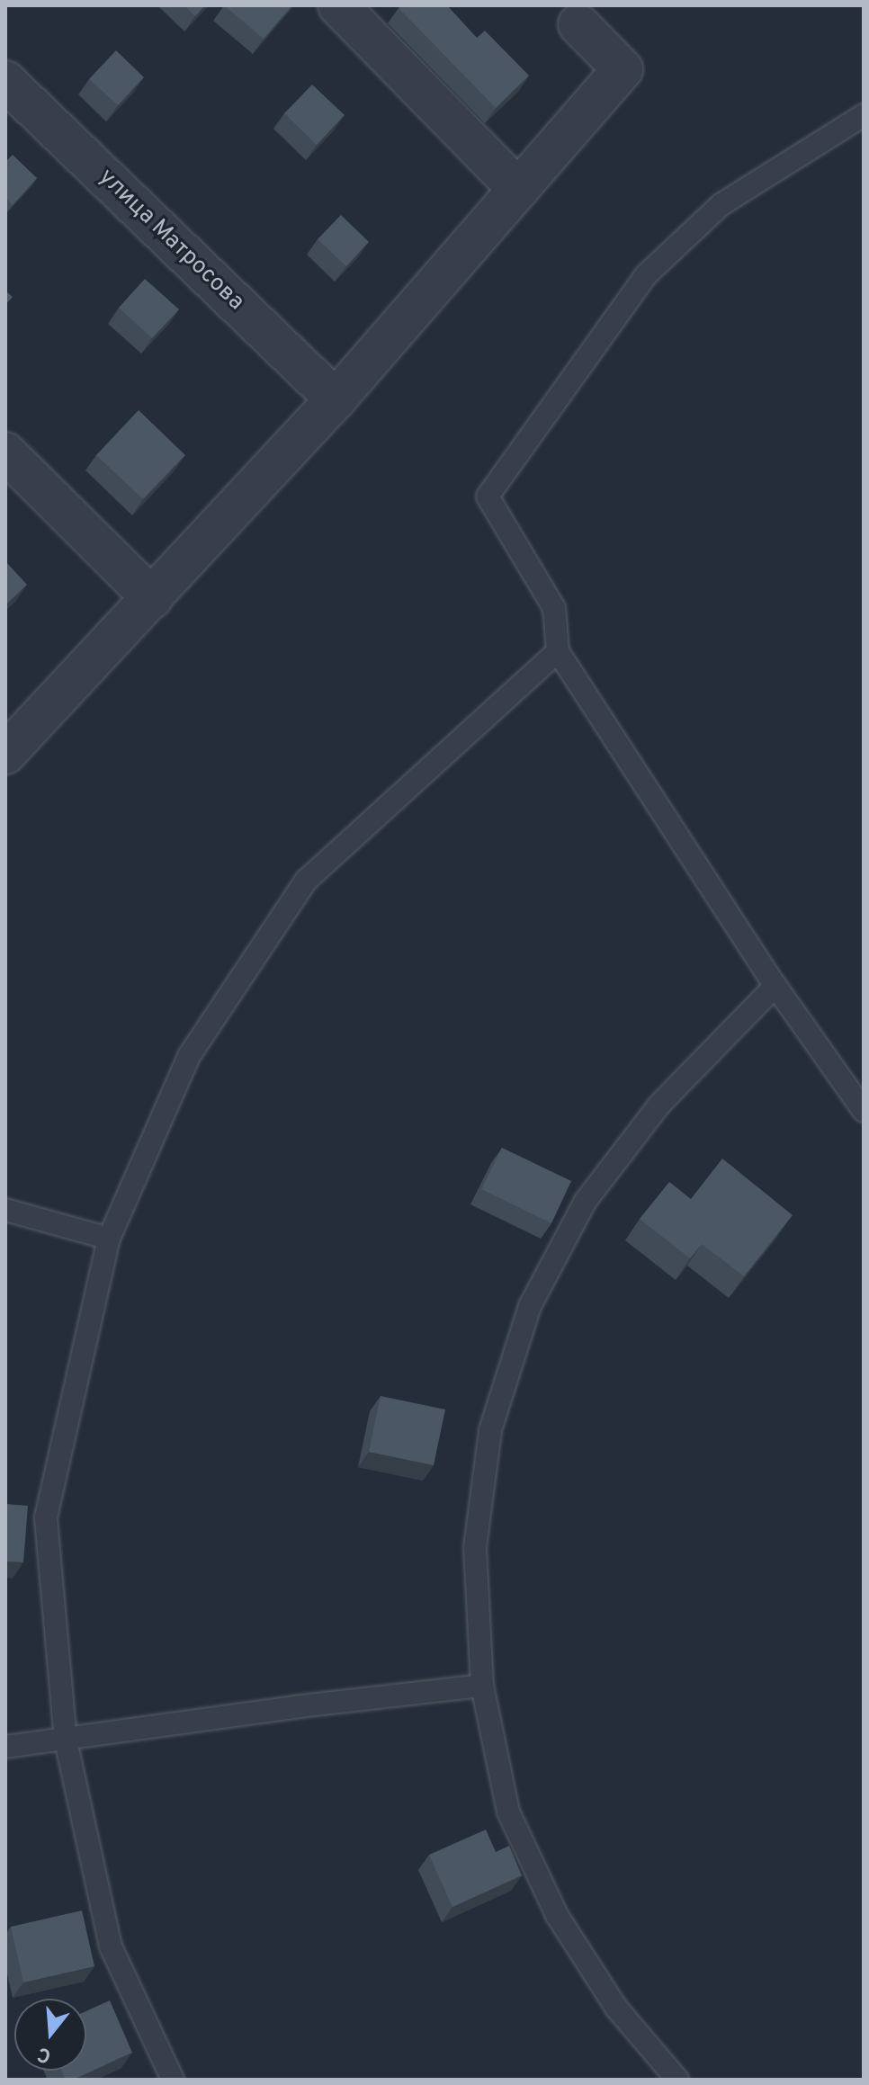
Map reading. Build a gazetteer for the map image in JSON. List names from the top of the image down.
{
  "streets": {
    "street": ["улица Матросова"]
  },
  "north": "bottom"
}
